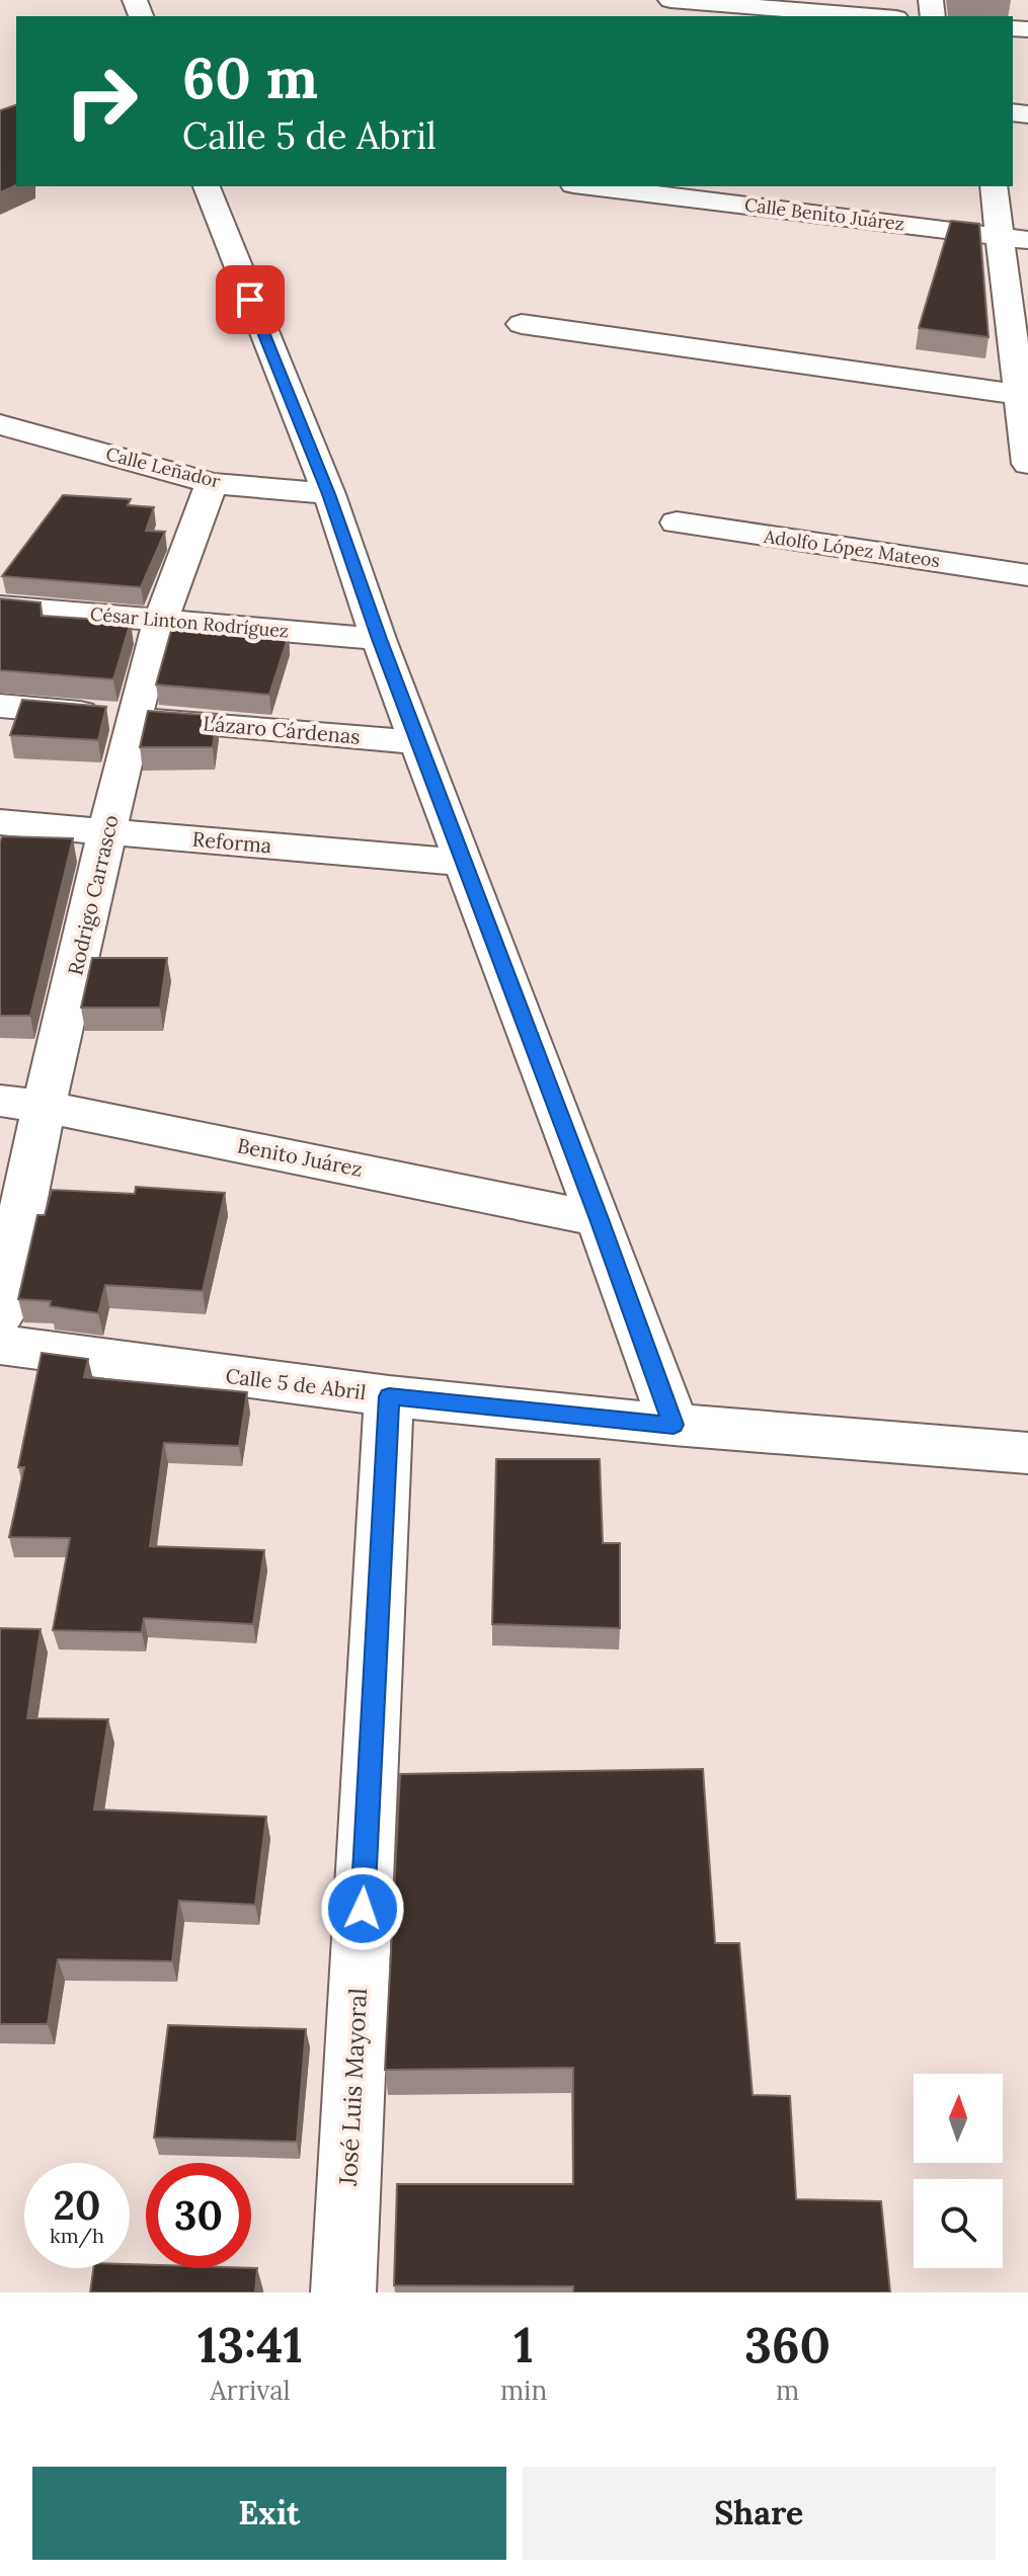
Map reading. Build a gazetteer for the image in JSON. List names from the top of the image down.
{
  "streets": {
    "street": [
      "Calle Benito Juárez",
      "Calle Leñador",
      "Adolfo López Mateos",
      "César Linton Rodríguez",
      "Lázaro Cárdenas",
      "Reforma",
      "Rodrigo Carrasco",
      "Benito Juárez",
      "Calle 5 de Abril",
      "José Luis Mayoral"
    ]
  },
  "crossings": [
    ["Calle Leñador", "Rodrigo Carrasco"],
    ["César Linton Rodríguez", "Rodrigo Carrasco"],
    ["Lázaro Cárdenas", "Rodrigo Carrasco"],
    ["Reforma", "Rodrigo Carrasco"],
    ["Rodrigo Carrasco", "Benito Juárez"],
    ["Calle 5 de Abril", "José Luis Mayoral"]
  ],
  "north": "top",
  "page": {
    "turn": ["60 m", "Calle 5 de Abril"],
    "speed": "20 km/h",
    "limit": "30",
    "eta": [
      "13:41",
      "Arrival",
      "1",
      "min",
      "360",
      "m"
    ],
    "buttons": ["Exit", "Share"]
  }
}
